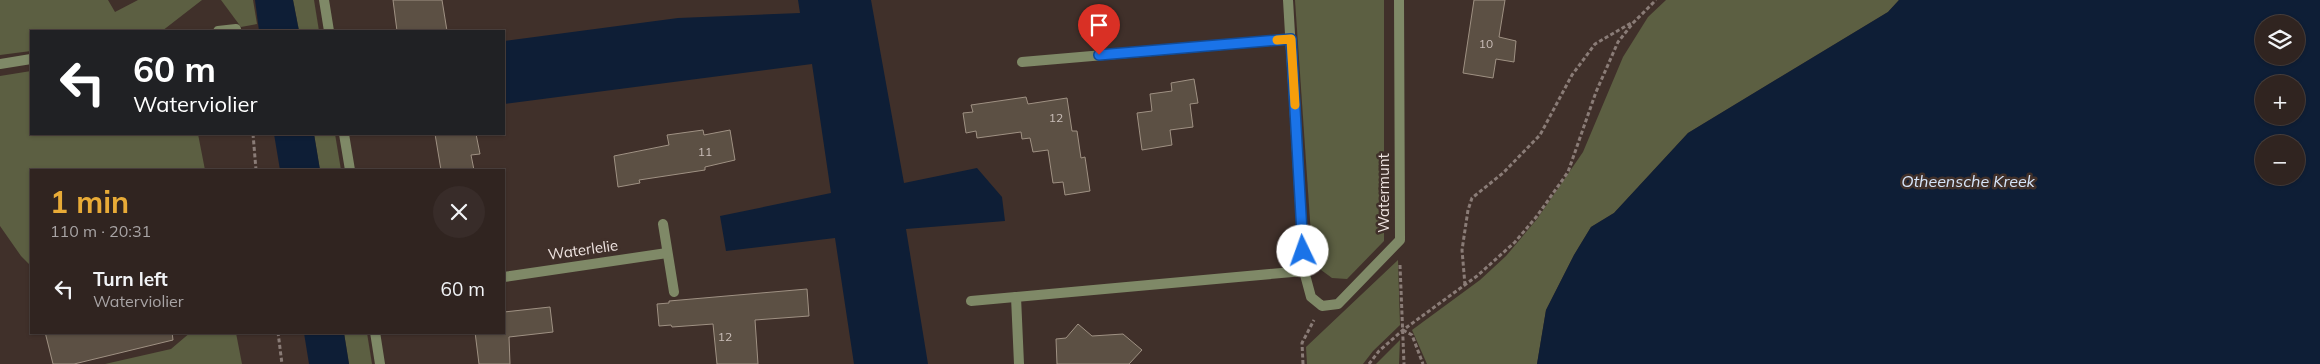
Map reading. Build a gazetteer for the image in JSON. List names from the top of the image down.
{
  "streets": {
    "street": ["Watermunt", "Waterlelie"]
  },
  "water": ["Otheensche Kreek"],
  "house_numbers": [
    "10",
    "12",
    "11",
    "12"
  ],
  "page": {
    "map_buttons": ["+", "−"],
    "turn": ["60 m", "Waterviolier"],
    "heading": ["1 min", "110 m · 20:31"],
    "list": [
      {
        "name": "Turn left",
        "note": "Waterviolier",
        "value": "60 m"
      }
    ]
  }
}
